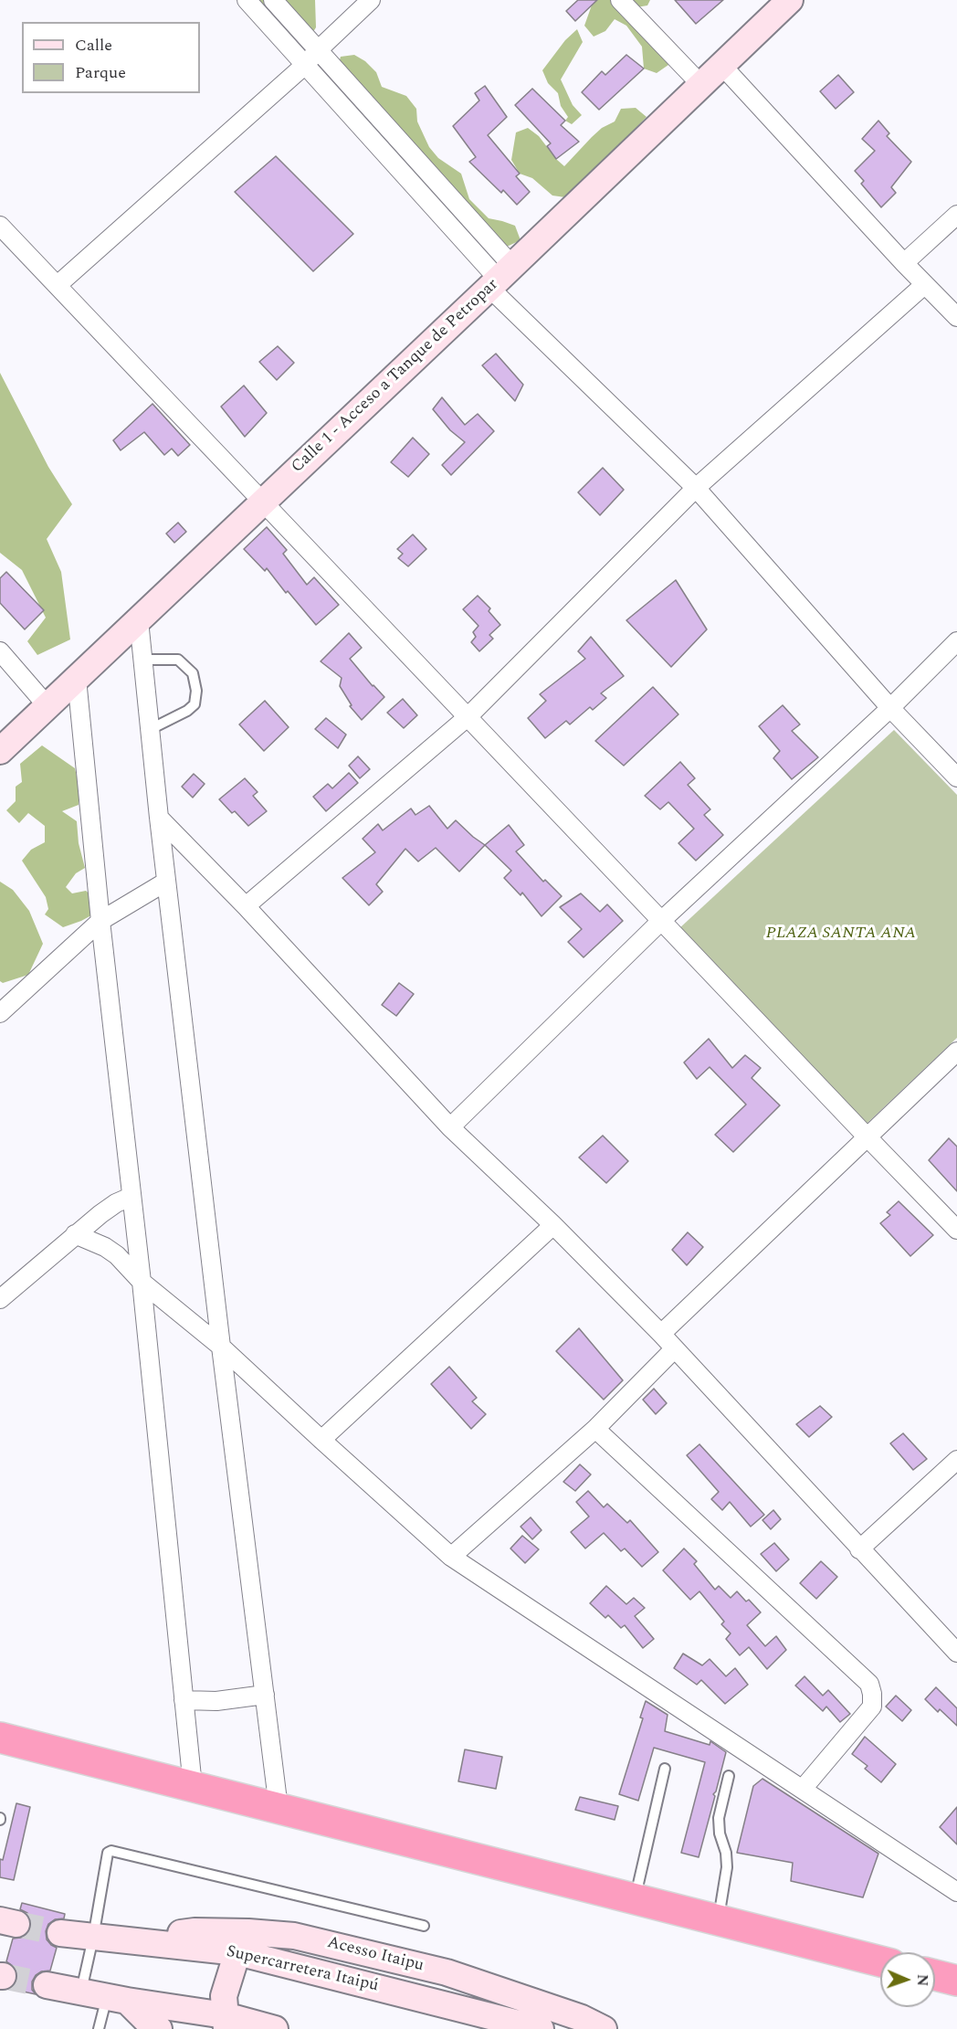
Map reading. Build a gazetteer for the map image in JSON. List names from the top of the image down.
{
  "streets": {
    "street": ["Calle 1 - Acceso a Tanque de Petropar", "Acesso Itaipu", "Supercarretera Itaipú"]
  },
  "crossings": [
    ["Acesso Itaipu", "Supercarretera Itaipú"]
  ],
  "parks": ["PLAZA SANTA ANA"],
  "legend": ["Calle", "Parque"],
  "north": "right"
}
